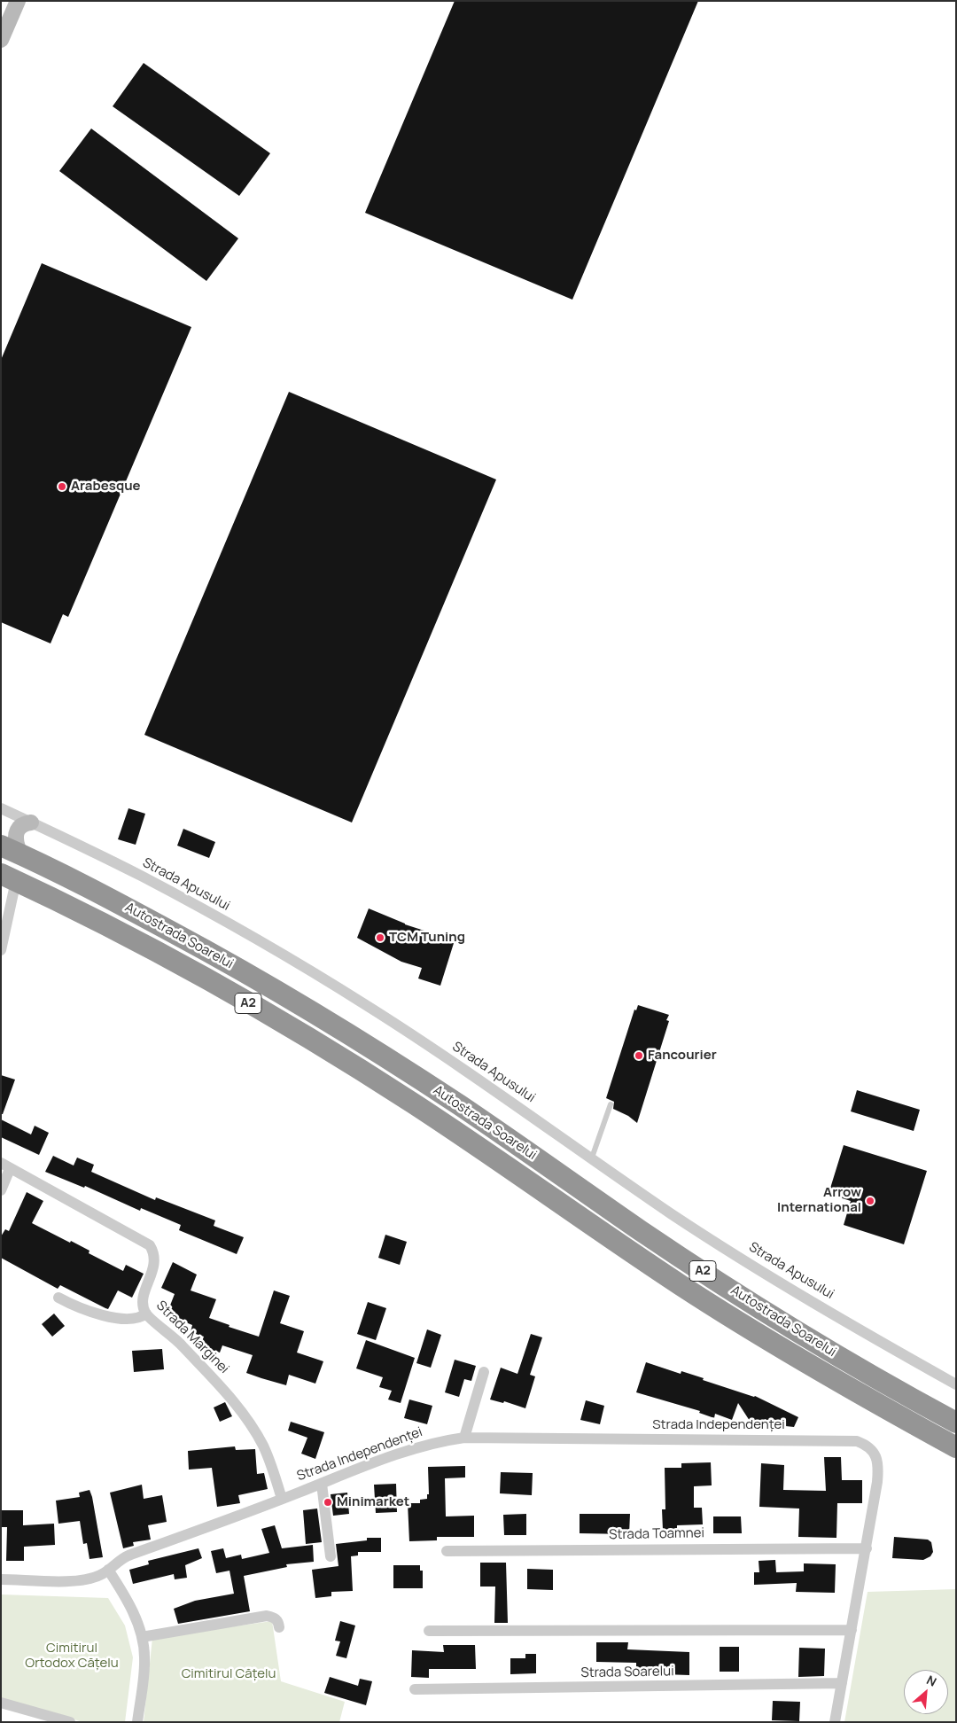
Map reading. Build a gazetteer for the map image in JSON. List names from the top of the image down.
{
  "streets": {
    "highway": ["Autostrada Soarelui", "A2"],
    "street": [
      "Strada Apusului",
      "Strada Marginei",
      "Strada Independenței",
      "Strada Toamnei",
      "Strada Soarelui"
    ]
  },
  "crossings": [
    ["Strada Marginei", "Strada Independenței"],
    ["Strada Independenței", "Strada Toamnei"]
  ],
  "parks": ["Cimitirul Ortodox Cățelu", "Cimitirul Cățelu"],
  "places": [
    "Arabesque",
    "TCM Tuning",
    "Fancourier",
    "Arrow International",
    "Minimarket"
  ],
  "north": "top right"
}
